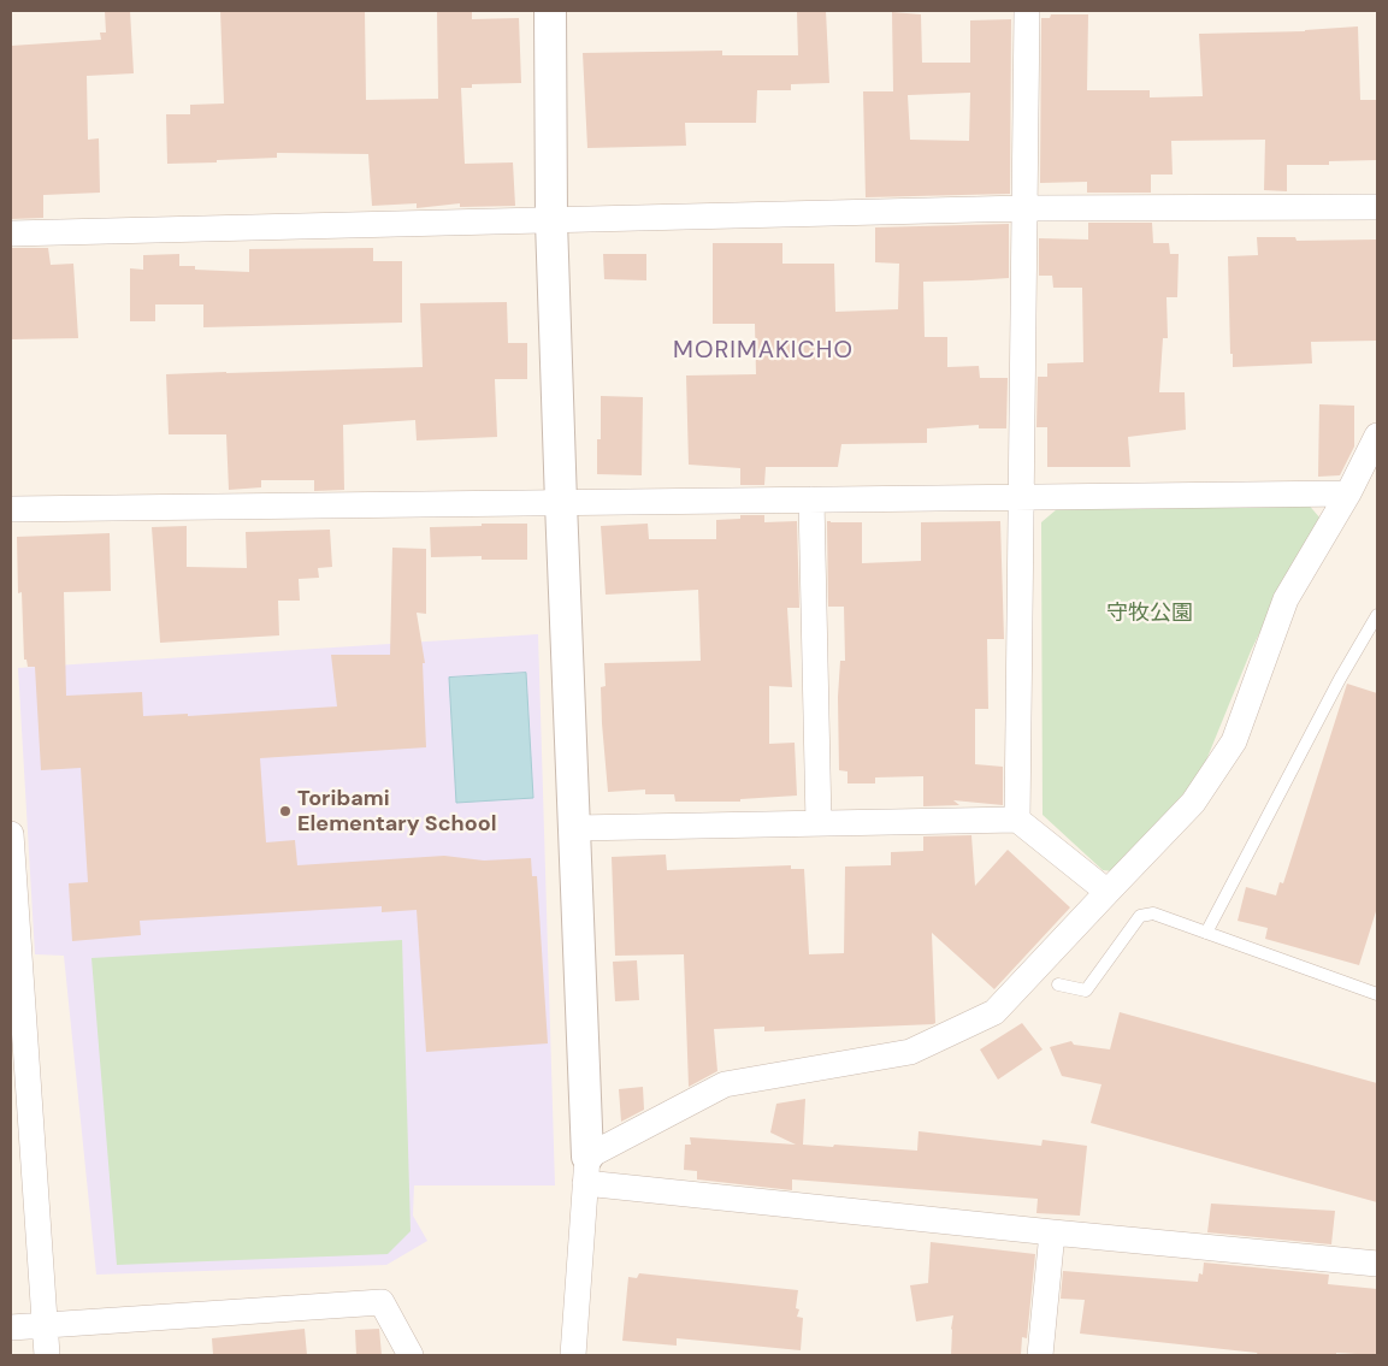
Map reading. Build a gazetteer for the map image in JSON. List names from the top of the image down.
{
  "districts": ["MORIMAKICHO"],
  "parks": ["守牧公園"],
  "places": ["Toribami Elementary School"]
}
